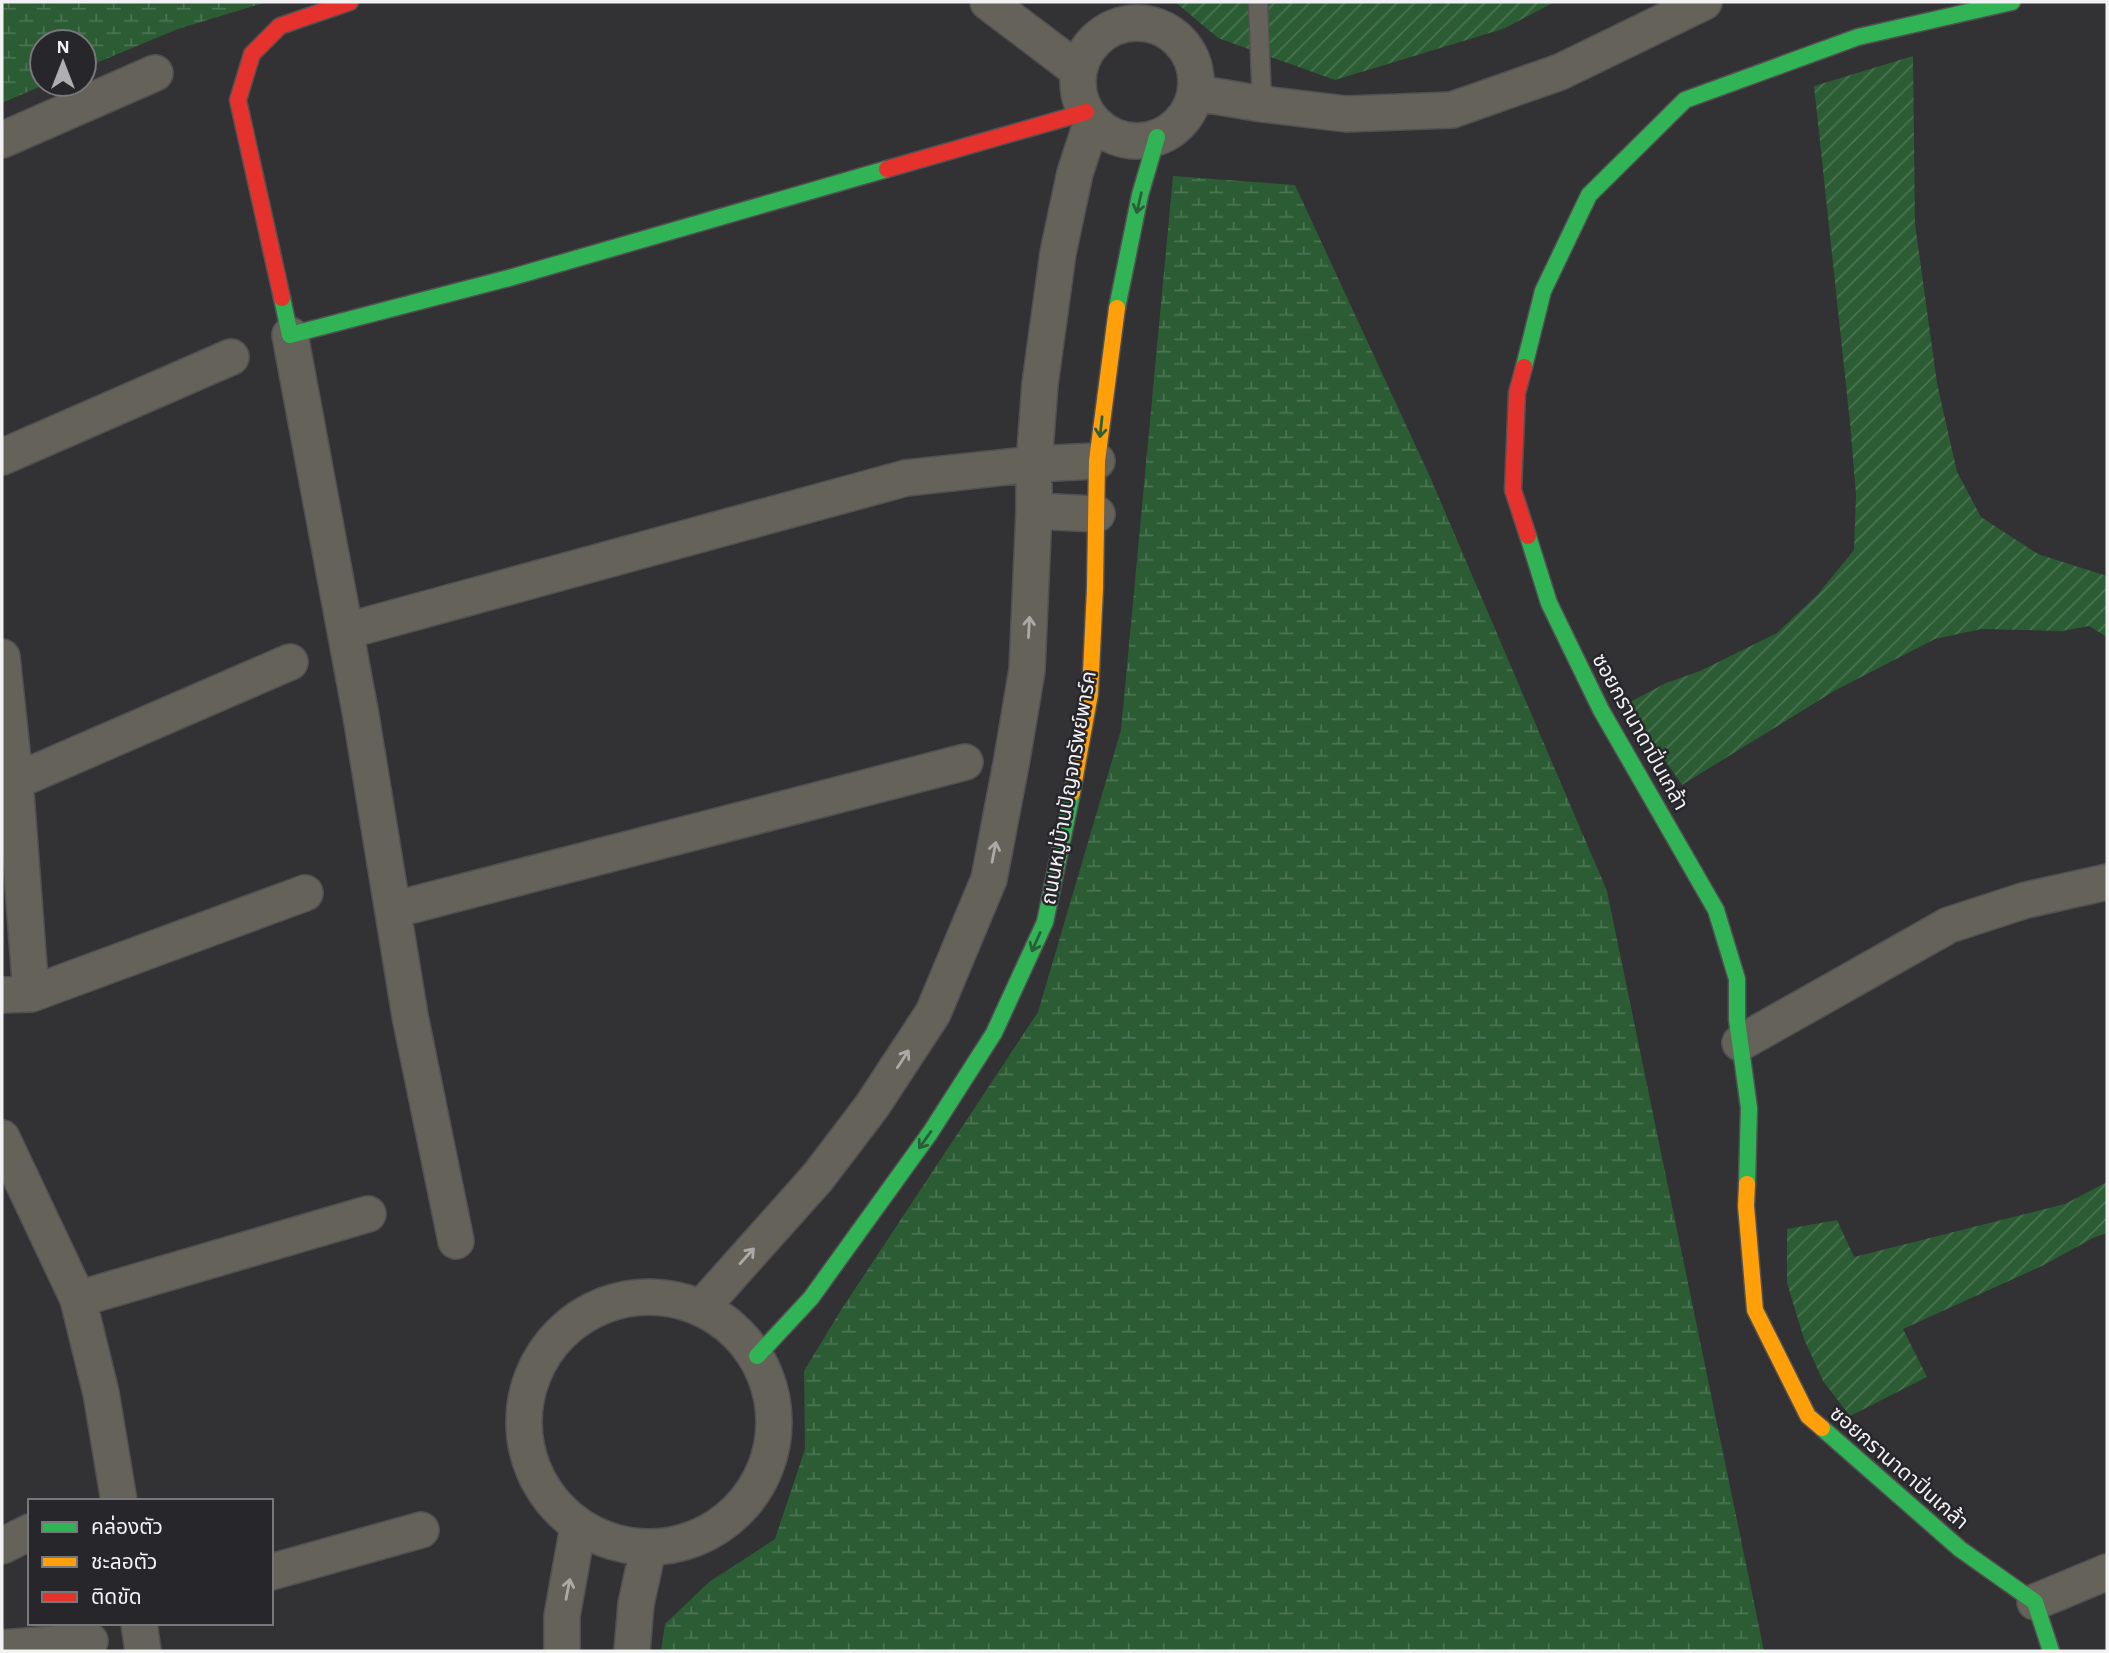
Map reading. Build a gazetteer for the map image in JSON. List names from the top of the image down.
{
  "streets": {
    "street": ["ซอยกรานาดาปิ่นเกล้า", "ถนนหมู่บ้านปัญจทรัพย์พาร์ค"]
  },
  "legend": ["คล่องตัว", "ชะลอตัว", "ติดขัด"],
  "north": "top"
}
